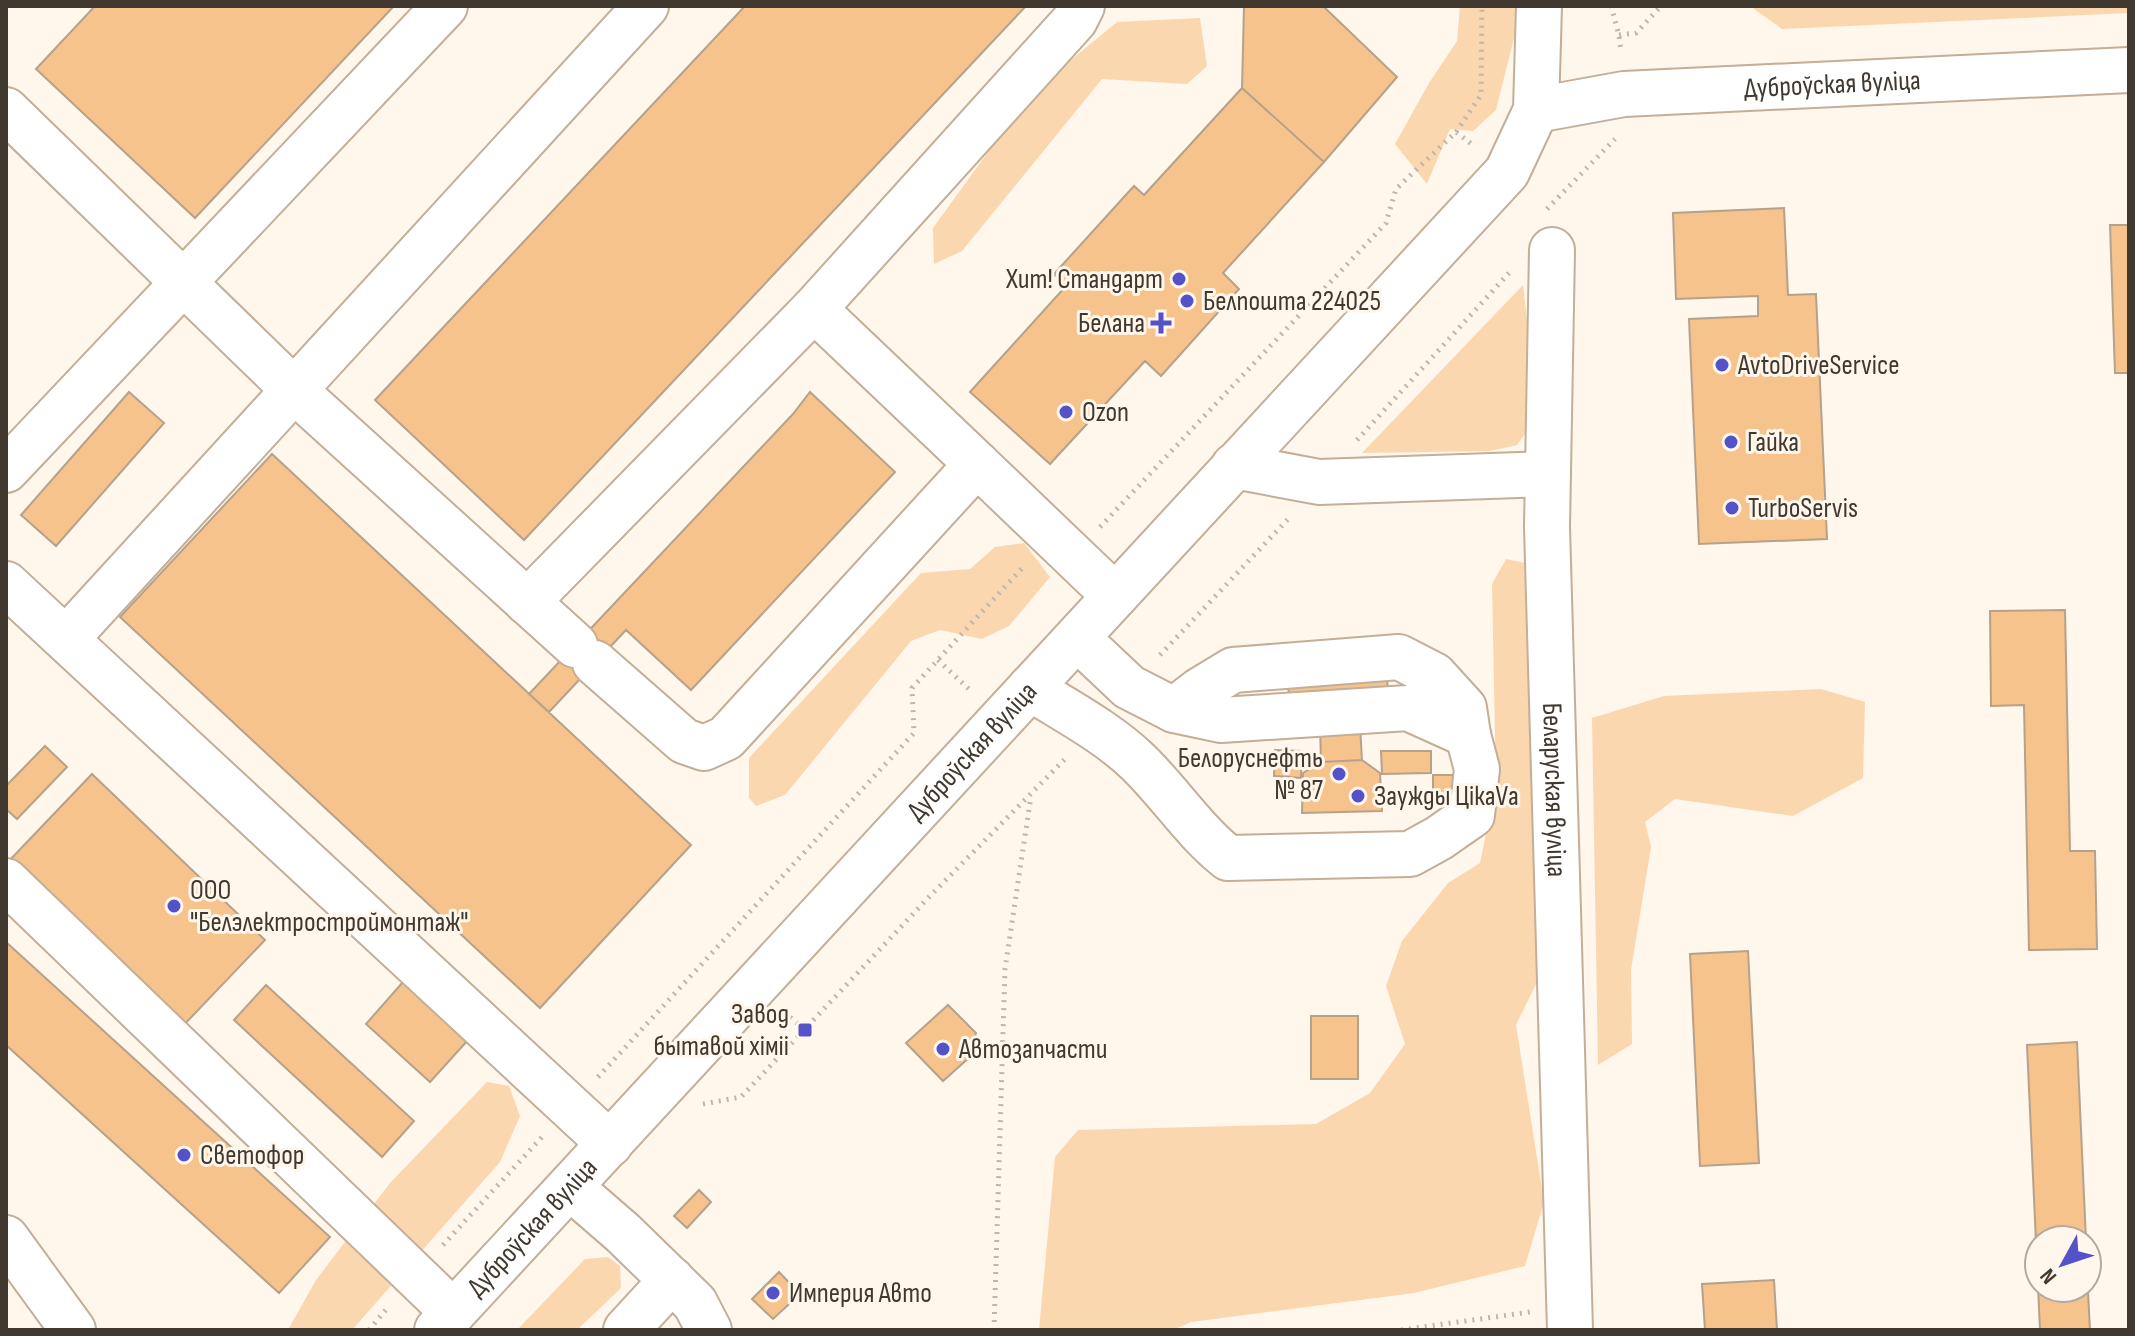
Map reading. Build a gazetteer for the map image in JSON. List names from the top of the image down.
{
  "streets": {
    "street": ["Дуброўская вуліца", "Беларуская вуліца"]
  },
  "places": {
    "other": [
      "Хит! Стандарт",
      "Белпошта 224025",
      "AvtoDriveService",
      "Ozon",
      "Гайка",
      "TurboServis",
      "Белоруснефть № 87",
      "Заужды ЦікаVа",
      "ООО \"Белэлектростроймонтаж\"",
      "Автозапчасти",
      "Светофор",
      "Империя Авто"
    ],
    "health": ["Белана"],
    "transit": ["Завод бытавой хіміі"]
  },
  "north": "bottom left"
}
